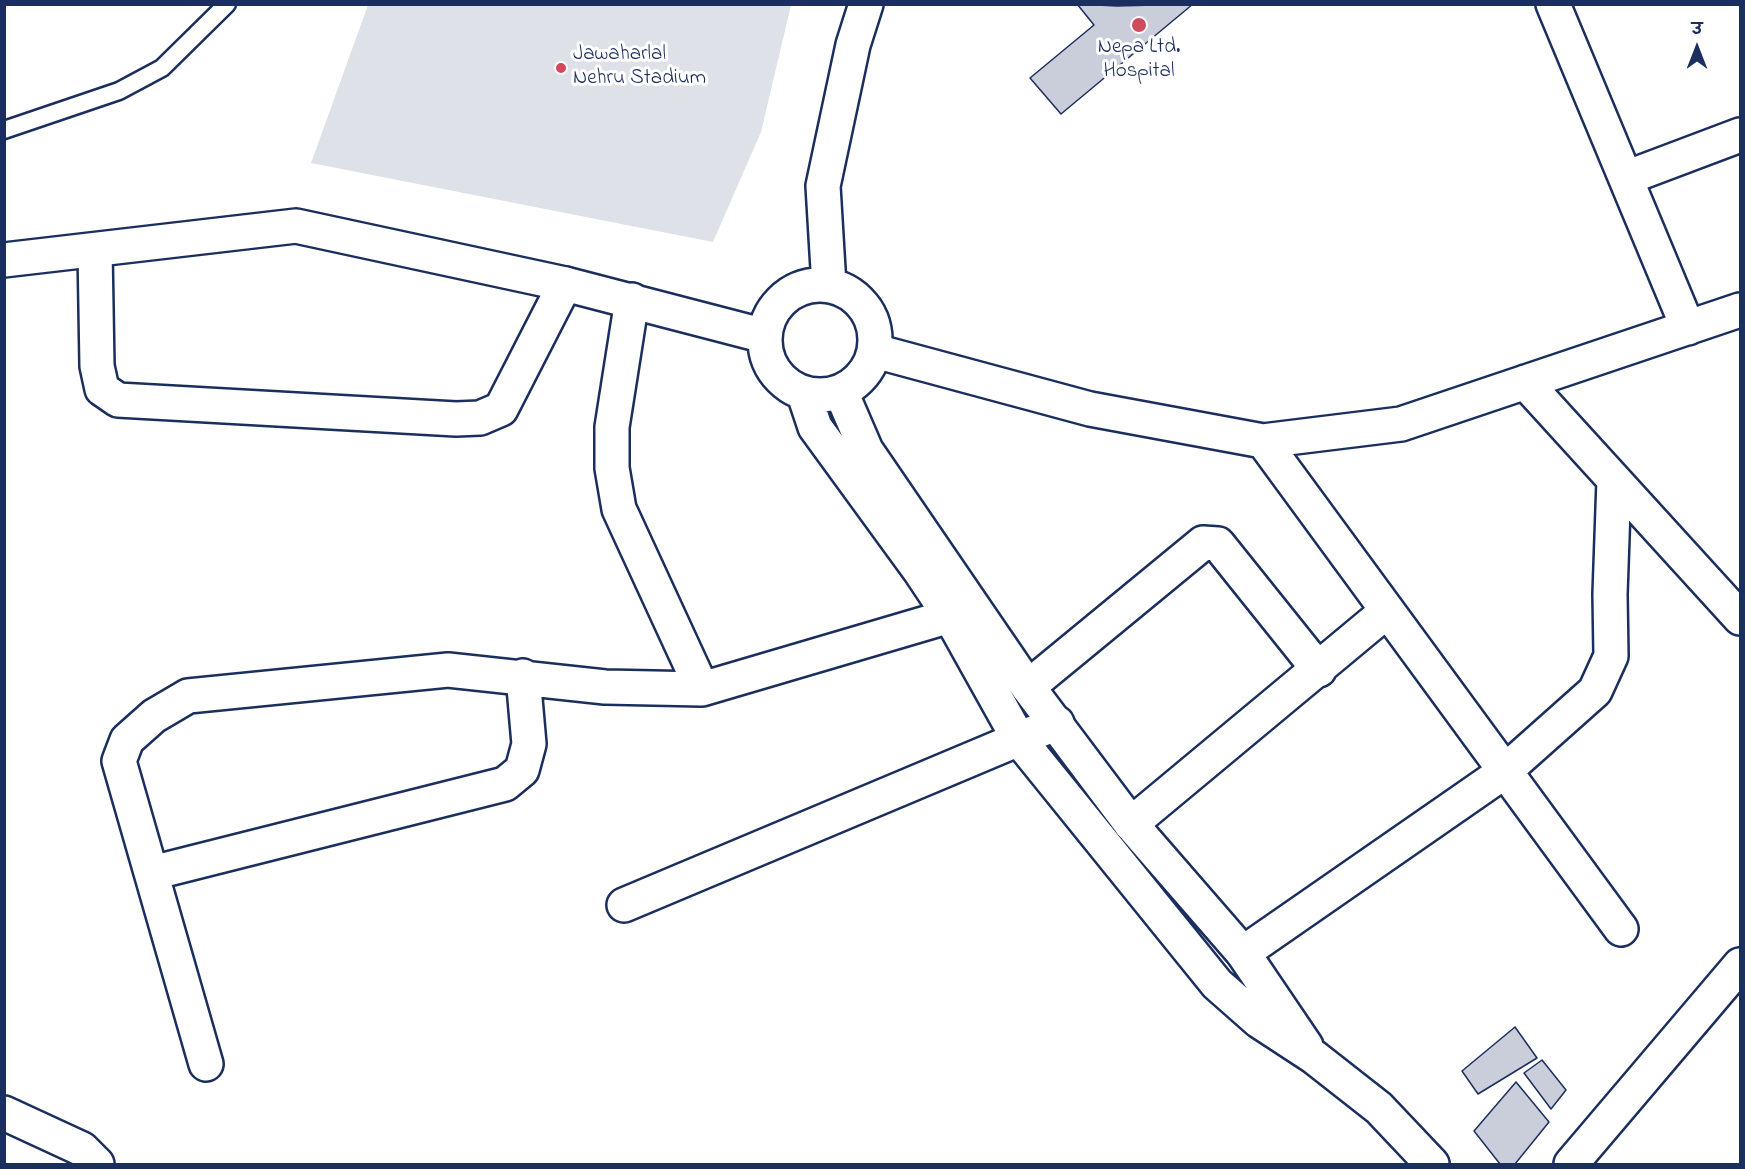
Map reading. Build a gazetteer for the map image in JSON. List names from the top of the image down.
{
  "places": ["Nepa Ltd. Hospital", "Jawaharlal Nehru Stadium"],
  "north": "top"
}
